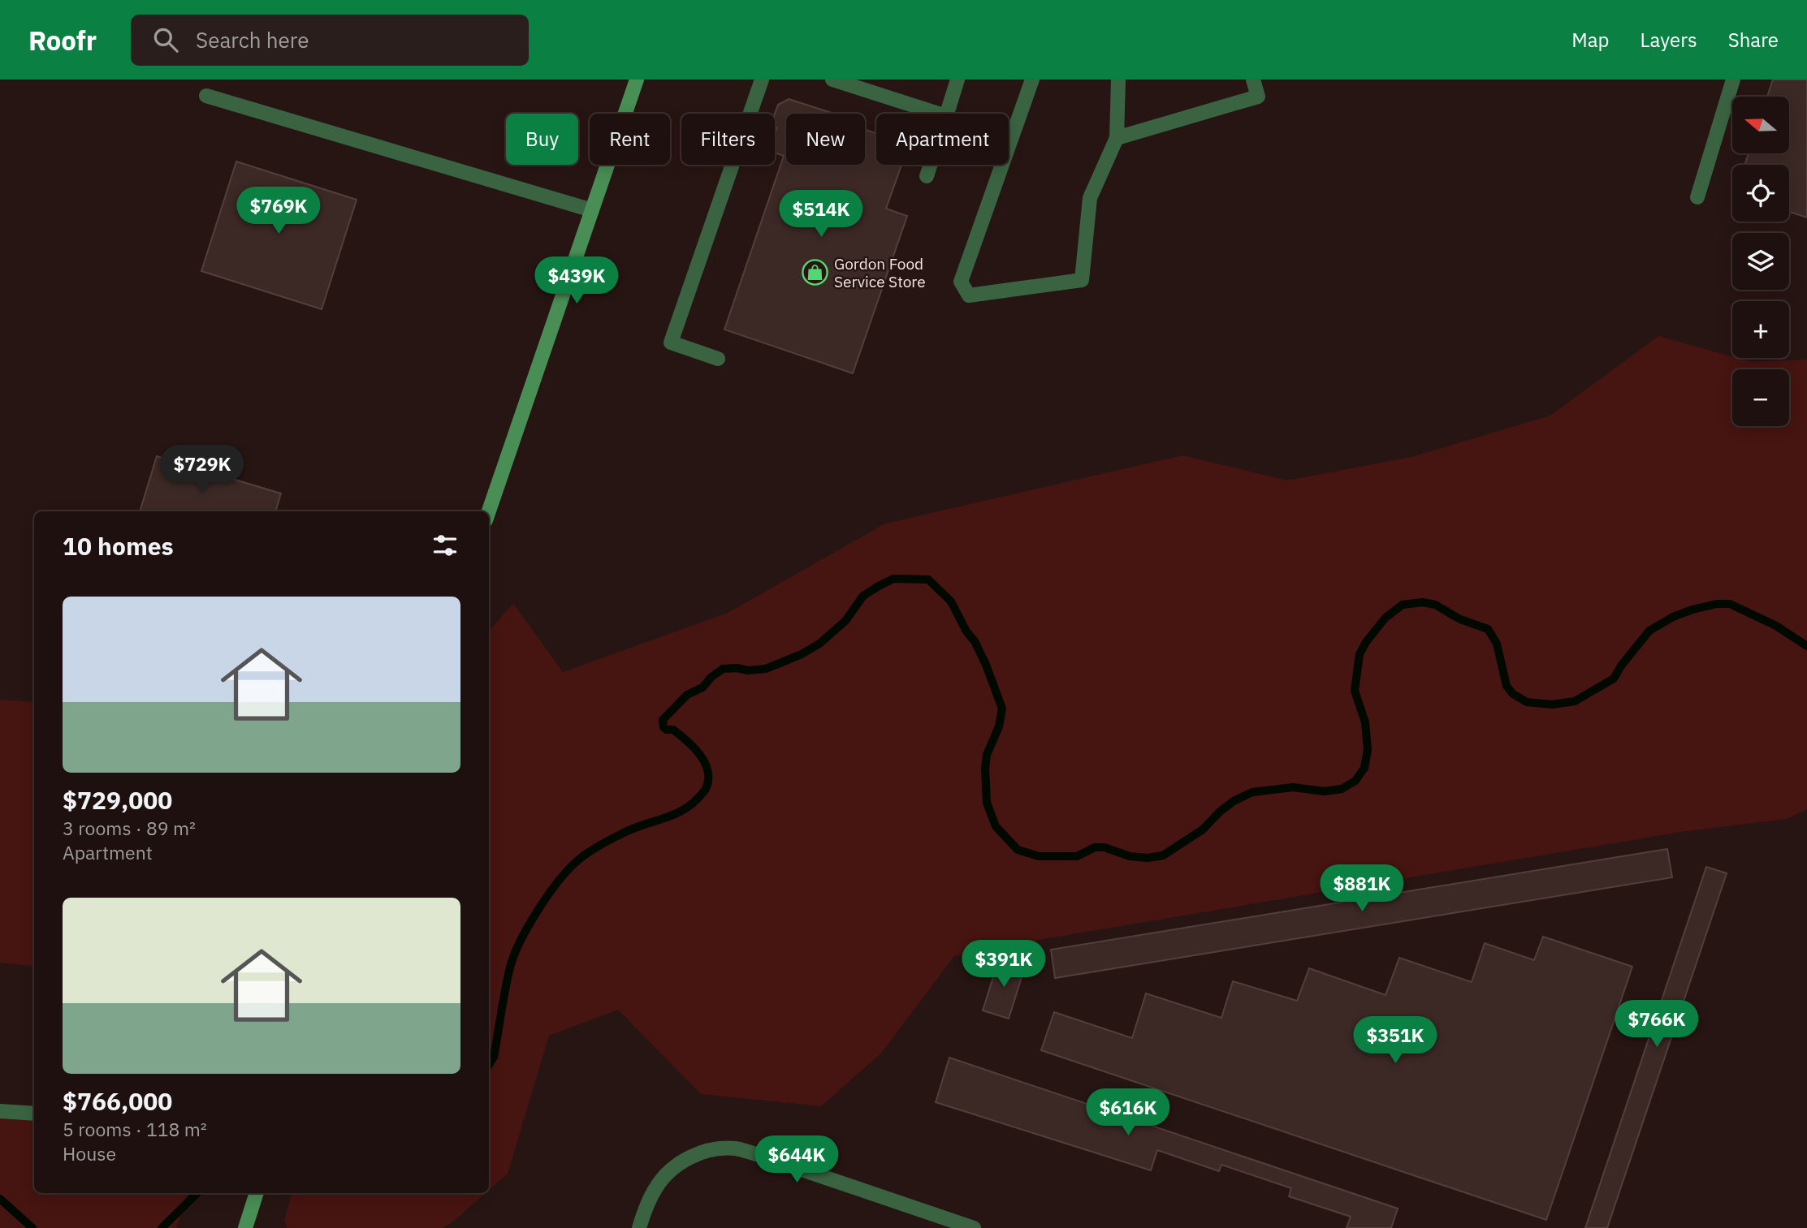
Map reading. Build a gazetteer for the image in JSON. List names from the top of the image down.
{
  "places": {
    "shop": ["Gordon Food Service Store"]
  },
  "north": "left",
  "page": {
    "header": "Roofr",
    "search": "Search here",
    "nav": ["Map", "Layers", "Share"],
    "map_buttons": ["+", "−"],
    "chip": [
      "Buy",
      "Rent",
      "Filters",
      "New",
      "Apartment"
    ],
    "price": [
      "$769K",
      "$514K",
      "$439K",
      "$729K",
      "$881K",
      "$391K",
      "$766K",
      "$351K",
      "$616K",
      "$644K"
    ],
    "heading": "10 homes",
    "list": [
      {
        "name": "$729,000",
        "note": "3 rooms · 89 m² · Apartment"
      },
      {
        "name": "$766,000",
        "note": "5 rooms · 118 m² · House"
      }
    ]
  }
}
